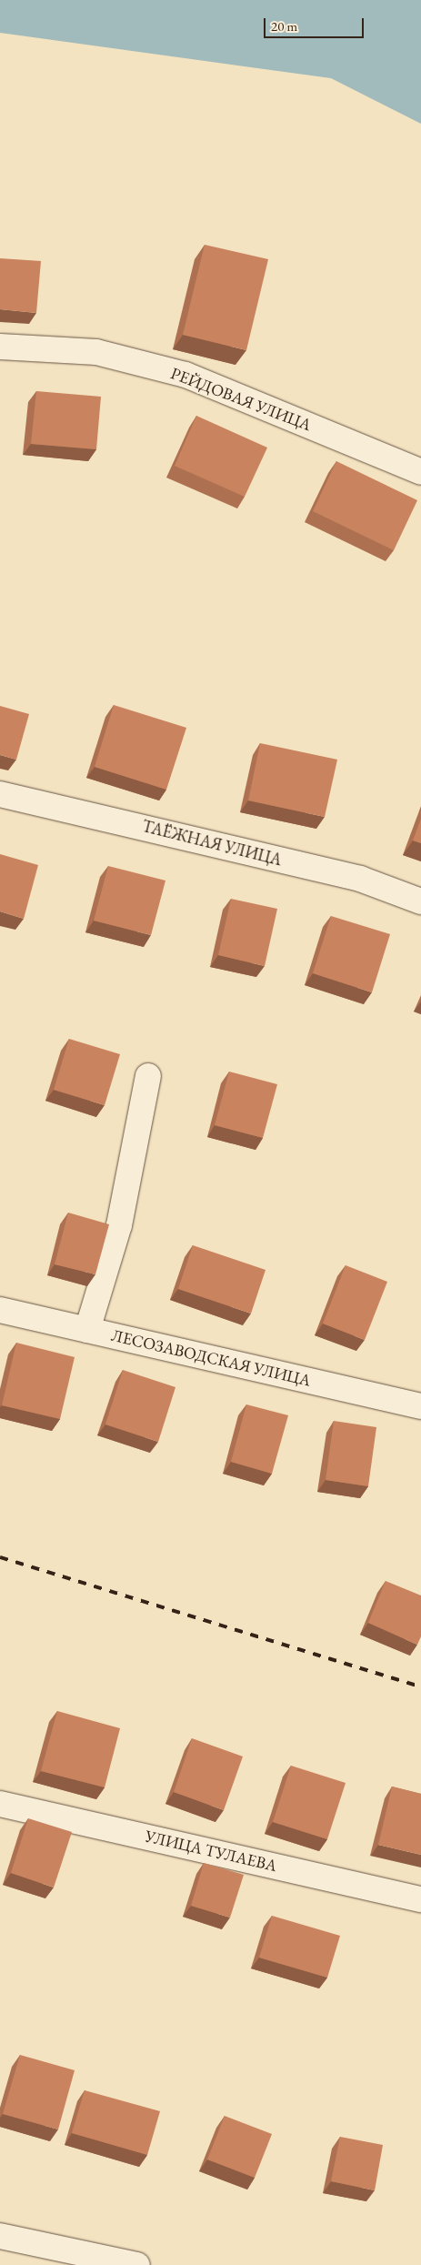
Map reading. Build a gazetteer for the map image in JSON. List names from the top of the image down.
{
  "streets": {
    "street": [
      "РЕЙДОВАЯ УЛИЦА",
      "ТАЁЖНАЯ УЛИЦА",
      "ЛЕСОЗАВОДСКАЯ УЛИЦА",
      "УЛИЦА ТУЛАЕВА"
    ]
  },
  "scale_bar": "20 m"
}
